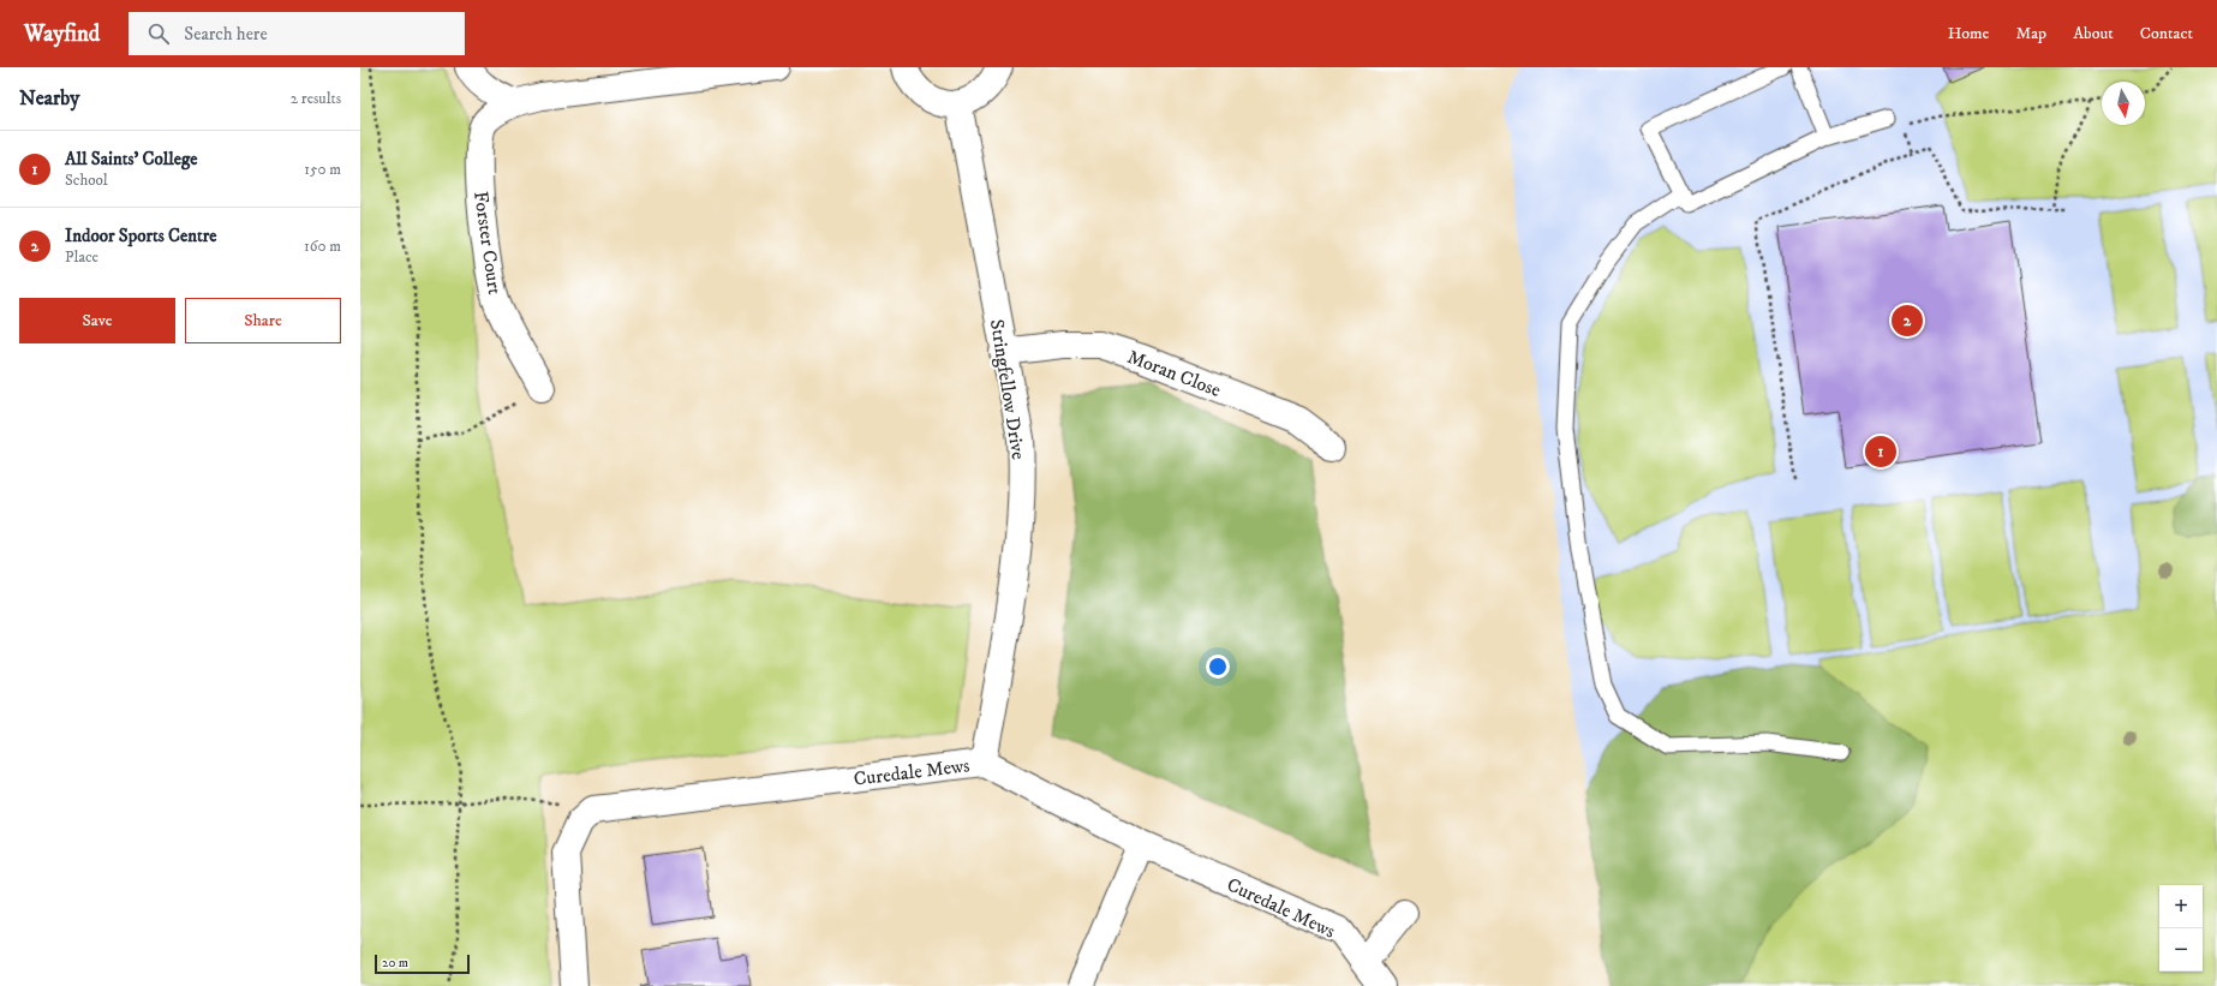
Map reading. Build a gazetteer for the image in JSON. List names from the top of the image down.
{
  "streets": {
    "street": [
      "Forster Court",
      "Moran Close",
      "Stringfellow Drive",
      "Curedale Mews"
    ]
  },
  "crossings": [
    ["Moran Close", "Stringfellow Drive"],
    ["Stringfellow Drive", "Curedale Mews"]
  ],
  "scale_bar": "20 m",
  "north": "bottom",
  "page": {
    "header": "Wayfind",
    "search": "Search here",
    "nav": [
      "Home",
      "Map",
      "About",
      "Contact"
    ],
    "heading": ["Nearby", "2 results"],
    "list": [
      {
        "mark": "1",
        "name": "All Saints’ College",
        "note": "School",
        "value": "150 m"
      },
      {
        "mark": "2",
        "name": "Indoor Sports Centre",
        "note": "Place",
        "value": "160 m"
      }
    ],
    "buttons": ["Save", "Share"],
    "pins": ["2", "1"],
    "map_buttons": ["+", "−"],
    "scale": "20 m"
  }
}
